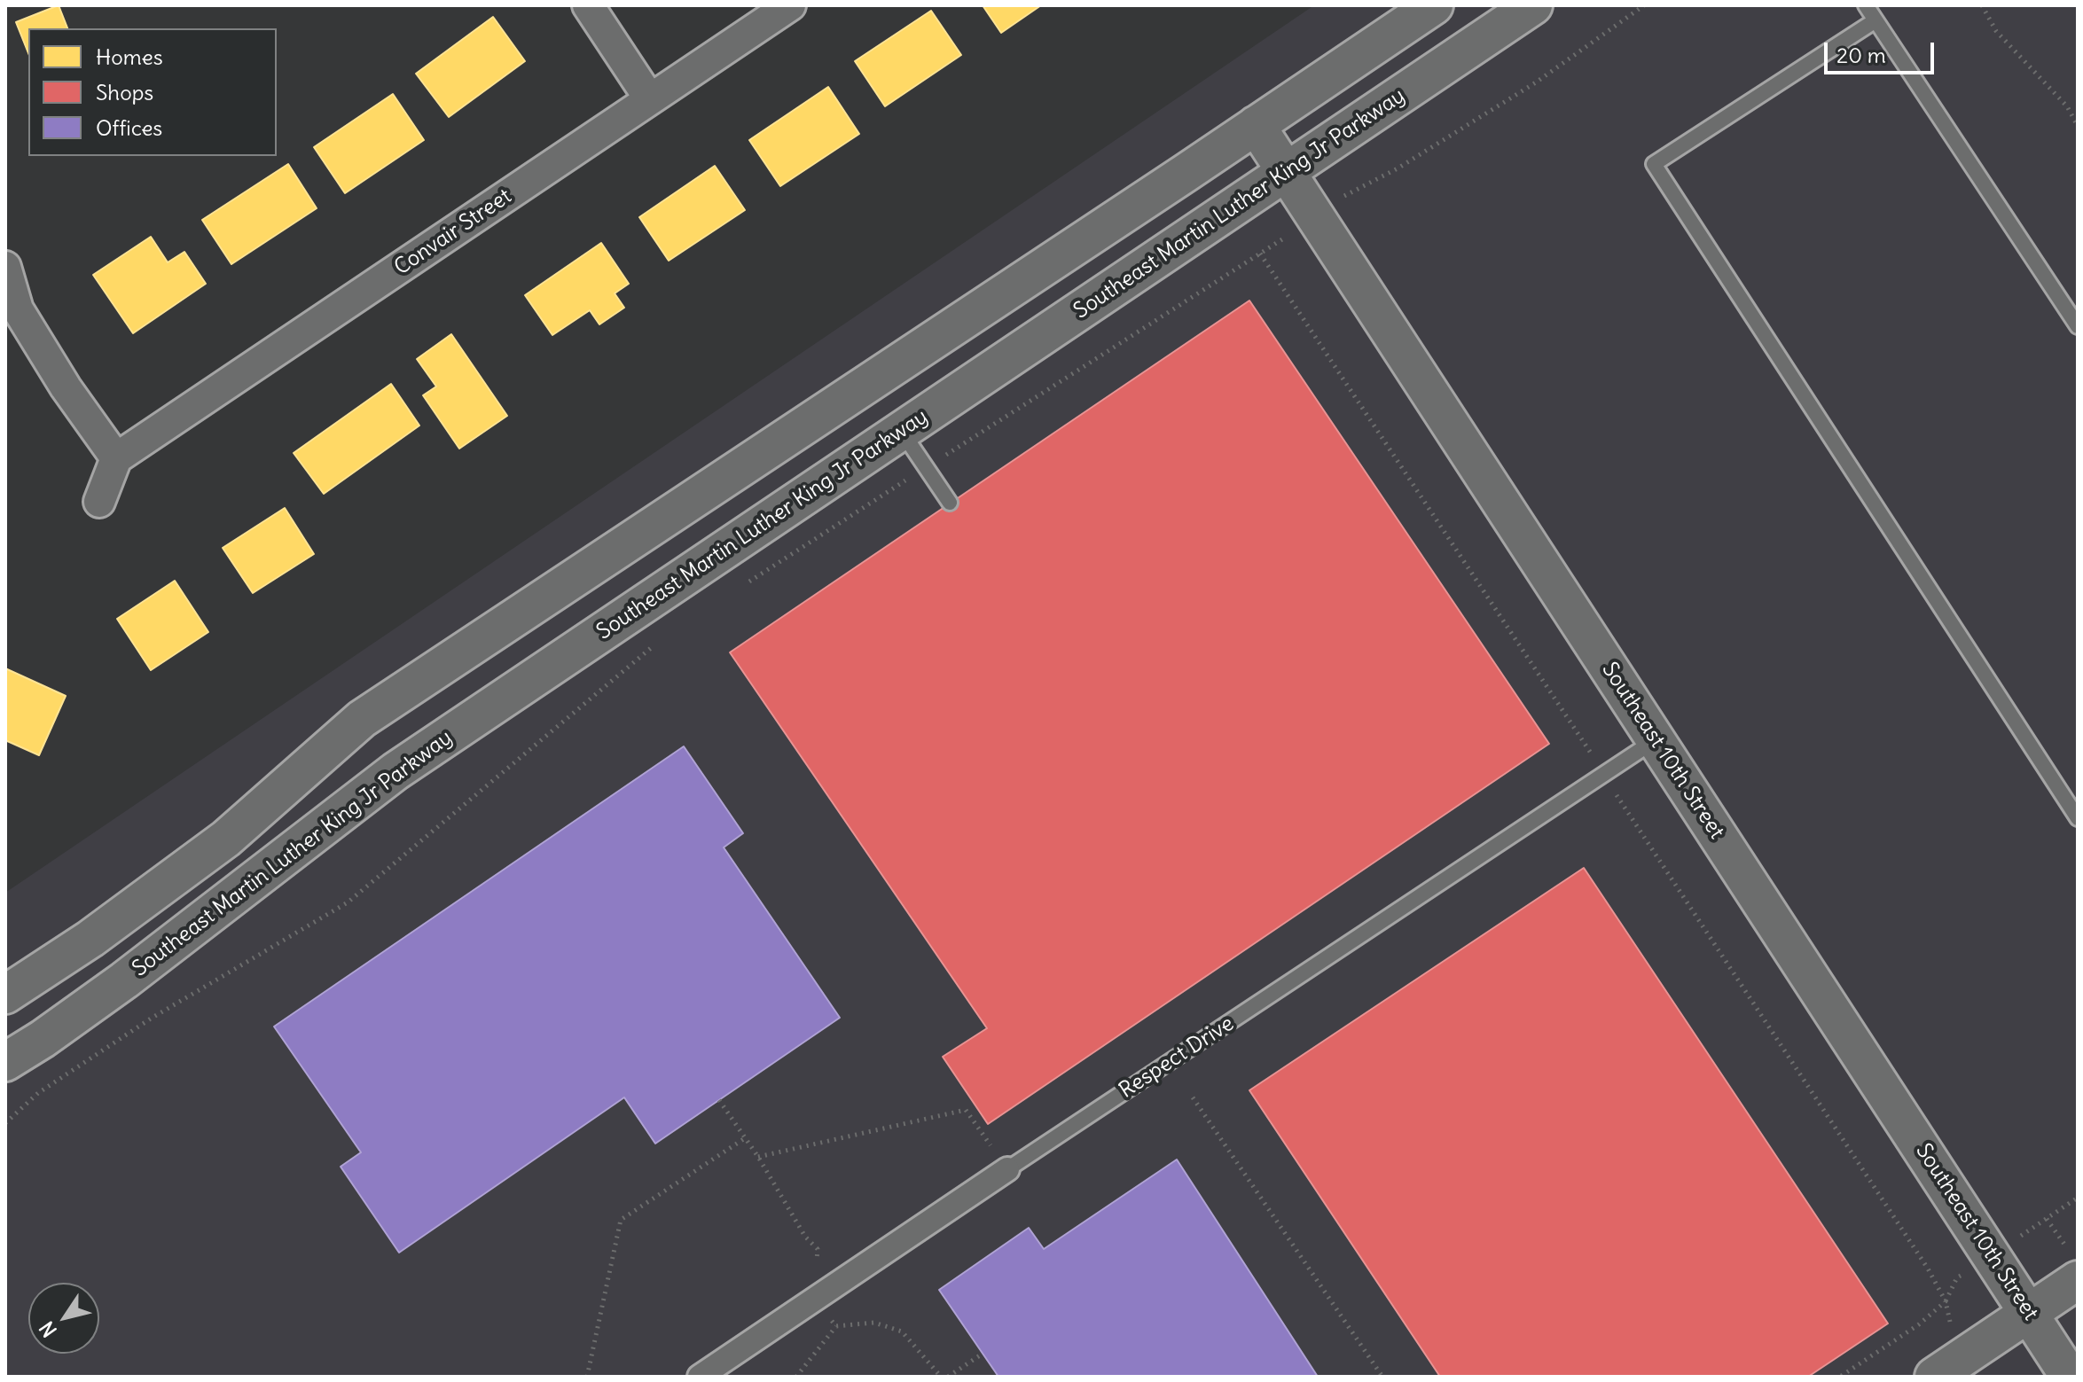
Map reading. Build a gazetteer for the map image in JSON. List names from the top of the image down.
{
  "streets": {
    "street": [
      "Southeast Martin Luther King Jr Parkway",
      "Convair Street",
      "Southeast 10th Street",
      "Respect Drive"
    ]
  },
  "crossings": [
    ["Southeast Martin Luther King Jr Parkway", "Southeast 10th Street"],
    ["Southeast 10th Street", "Respect Drive"]
  ],
  "legend": ["Homes", "Shops", "Offices"],
  "scale_bar": "20 m",
  "north": "bottom left"
}
